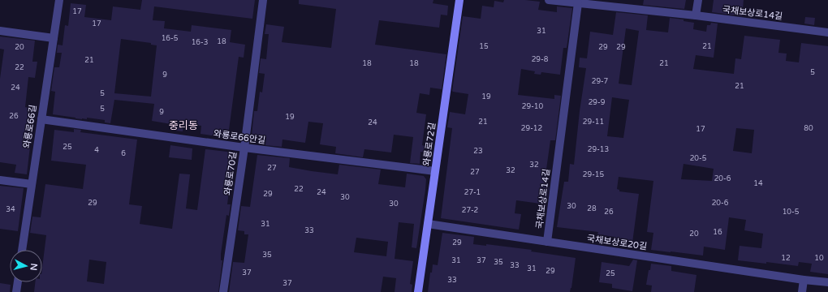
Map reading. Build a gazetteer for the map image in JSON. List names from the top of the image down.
{
  "streets": {
    "street": [
      "국채보상로14길",
      "와룡로66길",
      "와룡로66안길",
      "와룡로72길",
      "와룡로70길",
      "국채보상로20길"
    ]
  },
  "crossings": [
    ["국채보상로14길", "국채보상로20길"],
    ["와룡로66길", "와룡로66안길"],
    ["와룡로66안길", "와룡로72길"],
    ["와룡로66안길", "와룡로70길"],
    ["와룡로72길", "국채보상로20길"]
  ],
  "districts": ["중리동"],
  "house_numbers": [
    "17",
    "17",
    "31",
    "16-5",
    "18",
    "16-3",
    "15",
    "21",
    "20",
    "29",
    "29",
    "29-8",
    "21",
    "18",
    "18",
    "21",
    "22",
    "5",
    "9",
    "29-7",
    "21",
    "24",
    "5",
    "19",
    "29-9",
    "29-10",
    "5",
    "9",
    "26",
    "19",
    "21",
    "29-11",
    "24",
    "29-12",
    "80",
    "17",
    "25",
    "29-13",
    "4",
    "23",
    "6",
    "20-5",
    "32",
    "27",
    "32",
    "27",
    "29-15",
    "20-6",
    "14",
    "22",
    "24",
    "27-1",
    "29",
    "30",
    "29",
    "20-6",
    "30",
    "30",
    "28",
    "34",
    "27-2",
    "26",
    "10-5",
    "31",
    "33",
    "16",
    "20",
    "29",
    "35",
    "12",
    "10",
    "31",
    "37",
    "35",
    "33",
    "31",
    "29",
    "37",
    "25",
    "33",
    "37"
  ],
  "north": "right"
}
